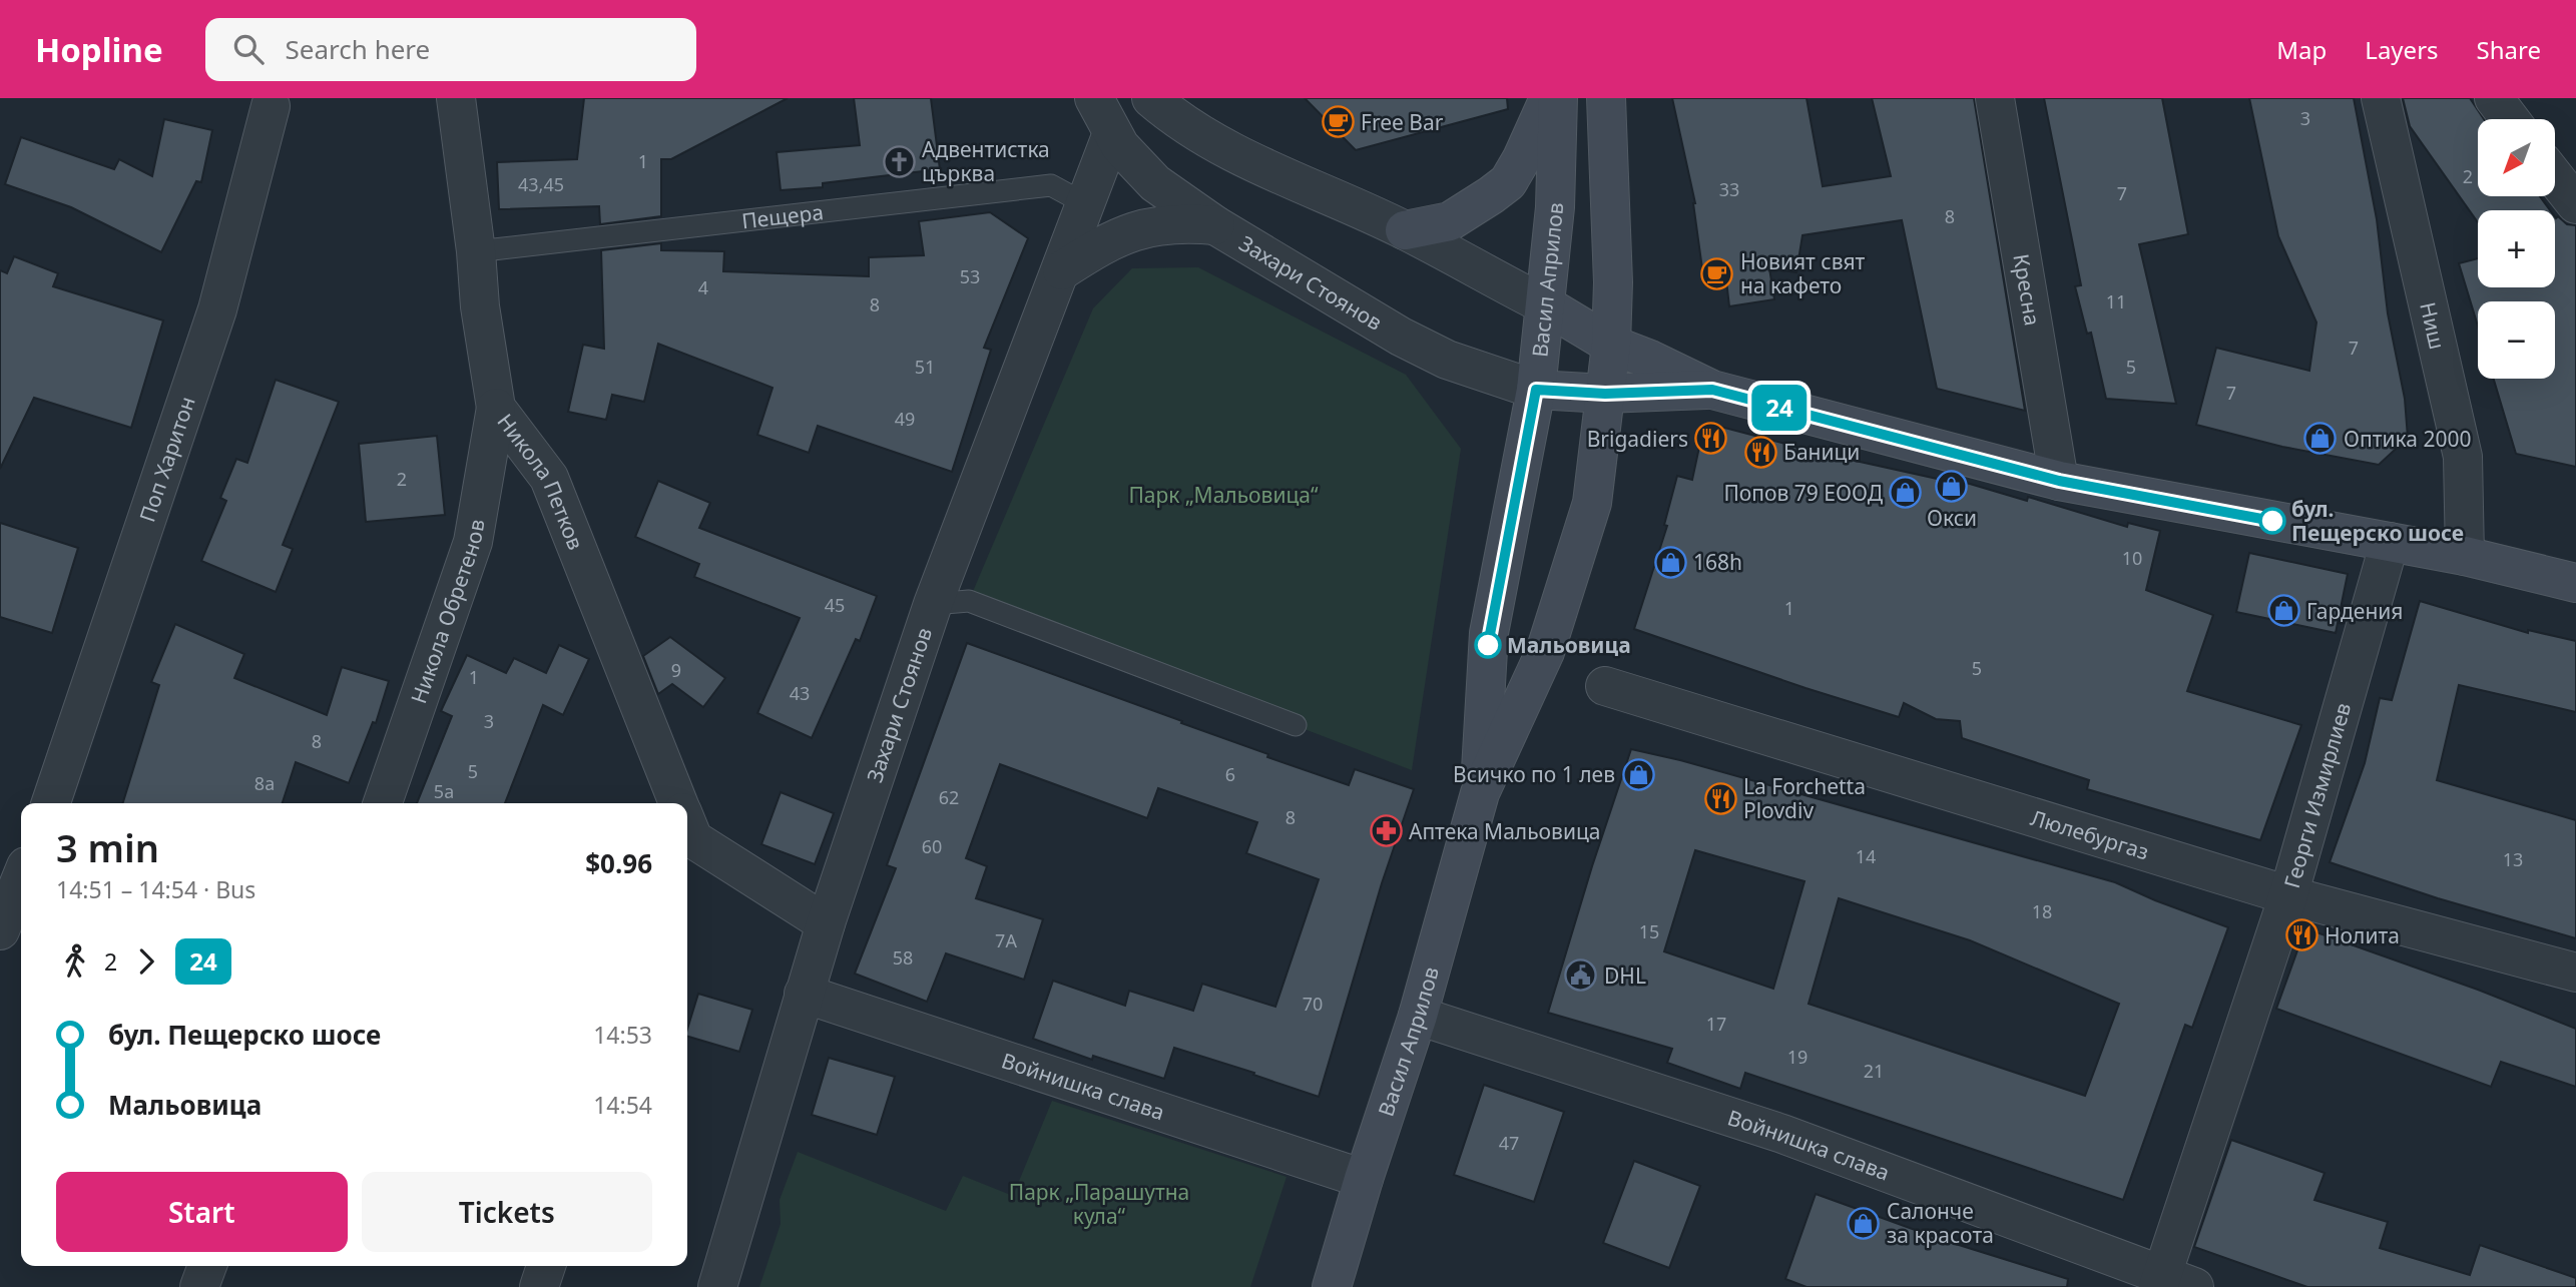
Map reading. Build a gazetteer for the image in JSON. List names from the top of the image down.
{
  "streets": {
    "main road": ["Васил Априлов"],
    "street": [
      "Захари Стоянов",
      "Кресна",
      "Ниш",
      "Поп Харитон",
      "Никола Петков",
      "Никола Обретенов",
      "Георги Измирлиев",
      "Люлебургаз",
      "Войнишка слава"
    ],
    "lane": ["Пещера"]
  },
  "crossings": [
    ["Пещера", "Захари Стоянов"],
    ["Пещера", "Никола Петков"],
    ["Васил Априлов", "Захари Стоянов"],
    ["Васил Априлов", "Войнишка слава"],
    ["Захари Стоянов", "Никола Петков"],
    ["Захари Стоянов", "Войнишка слава"],
    ["Никола Петков", "Никола Обретенов"],
    ["Георги Измирлиев", "Люлебургаз"],
    ["Георги Измирлиев", "Войнишка слава"]
  ],
  "parks": ["Парк „Мальовица“", "Парк „Парашутна кула“"],
  "places": {
    "cafe": ["Free Bar", "Новият свят на кафето"],
    "church": ["Адвентистка църква"],
    "restaurant": [
      "Brigadiers",
      "Баници",
      "La Forchetta Plovdiv",
      "Нолита"
    ],
    "shop": [
      "Оптика 2000",
      "Окси",
      "Попов 79 ЕООД",
      "168h",
      "Гардения",
      "Всичко по 1 лев",
      "Салонче за красота"
    ],
    "other": ["бул. Пещерско шосе", "Мальовица"],
    "pharmacy": ["Аптека Мальовица"],
    "public building": ["DHL"]
  },
  "lines": ["bus line 24"],
  "house_numbers": [
    "3",
    "1",
    "2",
    "43,45",
    "33",
    "7",
    "8",
    "53",
    "4",
    "11",
    "8",
    "7",
    "51",
    "5",
    "7",
    "49",
    "2",
    "10",
    "45",
    "1",
    "5",
    "9",
    "1",
    "43",
    "3",
    "8",
    "5",
    "6",
    "8а",
    "5а",
    "62",
    "8",
    "60",
    "14",
    "13",
    "18",
    "15",
    "7А",
    "58",
    "70",
    "17",
    "19",
    "21",
    "47"
  ],
  "north": "bottom left",
  "page": {
    "header": "Hopline",
    "search": "Search here",
    "nav": ["Map", "Layers", "Share"],
    "on_map": "24",
    "map_buttons": ["+", "−"],
    "heading": ["3 min", "14:51 – 14:54 · Bus", "$0.96"],
    "legs": ["2", "24"],
    "list": [
      {
        "name": "бул. Пещерско шосе",
        "value": "14:53"
      },
      {
        "name": "Мальовица",
        "value": "14:54"
      }
    ],
    "buttons": ["Start", "Tickets"]
  }
}
